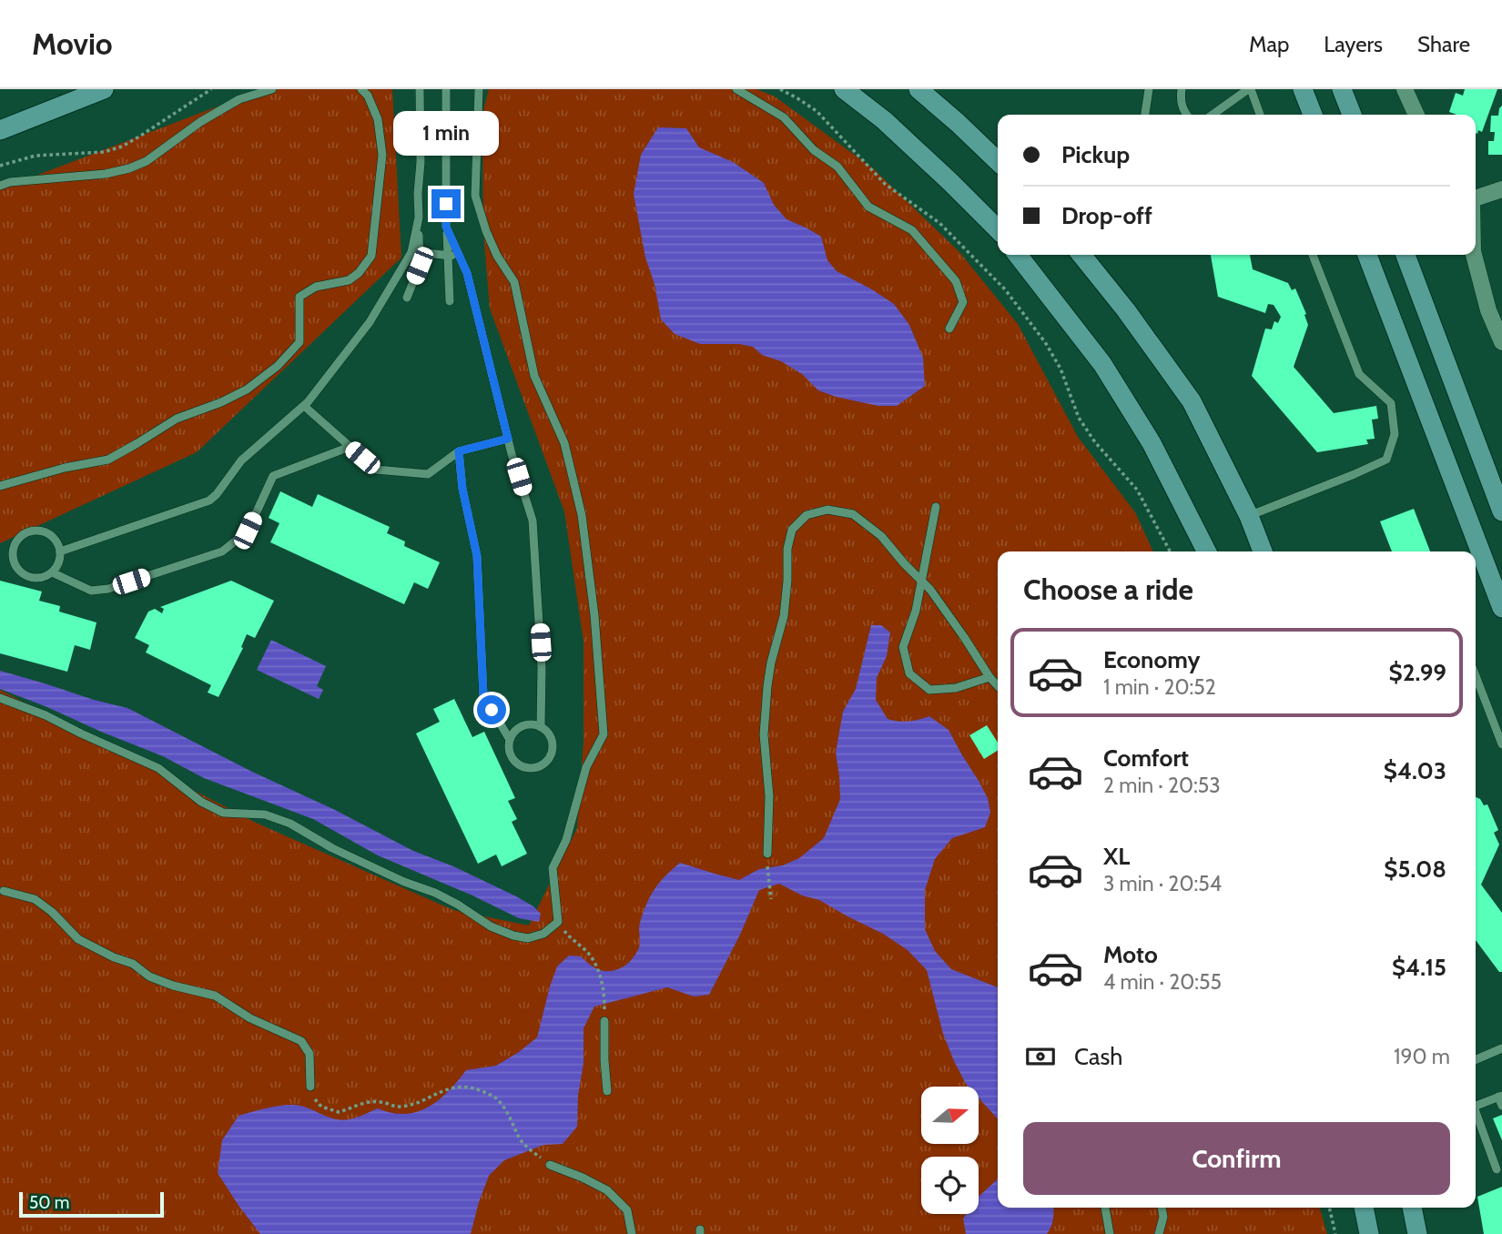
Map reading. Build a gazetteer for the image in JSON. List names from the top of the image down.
{
  "scale_bar": "50 m",
  "north": "right",
  "page": {
    "header": "Movio",
    "nav": ["Map", "Layers", "Share"],
    "bubble": "1 min",
    "banner": ["Pickup", "Drop-off"],
    "heading": "Choose a ride",
    "list": [
      {
        "name": "Economy",
        "note": "1 min · 20:52",
        "value": "$2.99"
      },
      {
        "name": "Comfort",
        "note": "2 min · 20:53",
        "value": "$4.03"
      },
      {
        "name": "XL",
        "note": "3 min · 20:54",
        "value": "$5.08"
      },
      {
        "name": "Moto",
        "note": "4 min · 20:55",
        "value": "$4.15"
      }
    ],
    "pay": ["Cash", "190 m"],
    "buttons": "Confirm",
    "scale": "50 m"
  }
}
